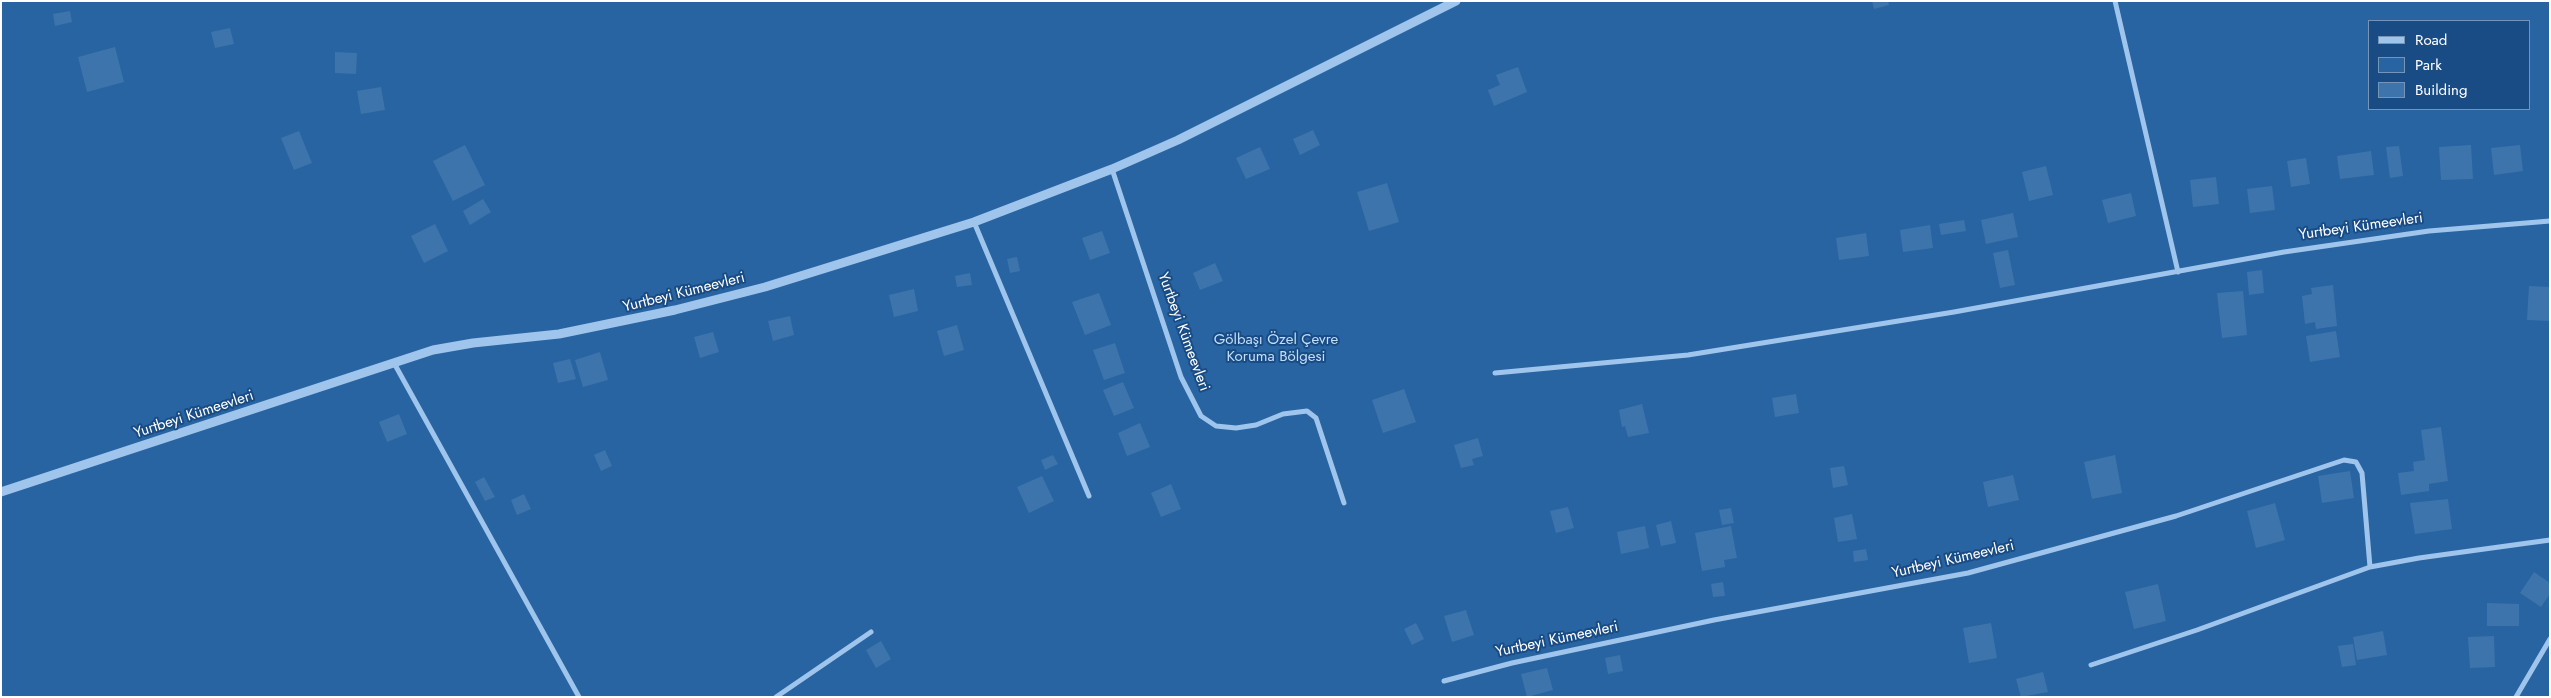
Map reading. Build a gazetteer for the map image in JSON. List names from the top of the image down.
{
  "streets": {
    "street": ["Yurtbeyi Kümeevleri"]
  },
  "parks": ["Gölbaşı Özel Çevre Koruma Bölgesi"],
  "legend": ["Road", "Park", "Building"]
}
